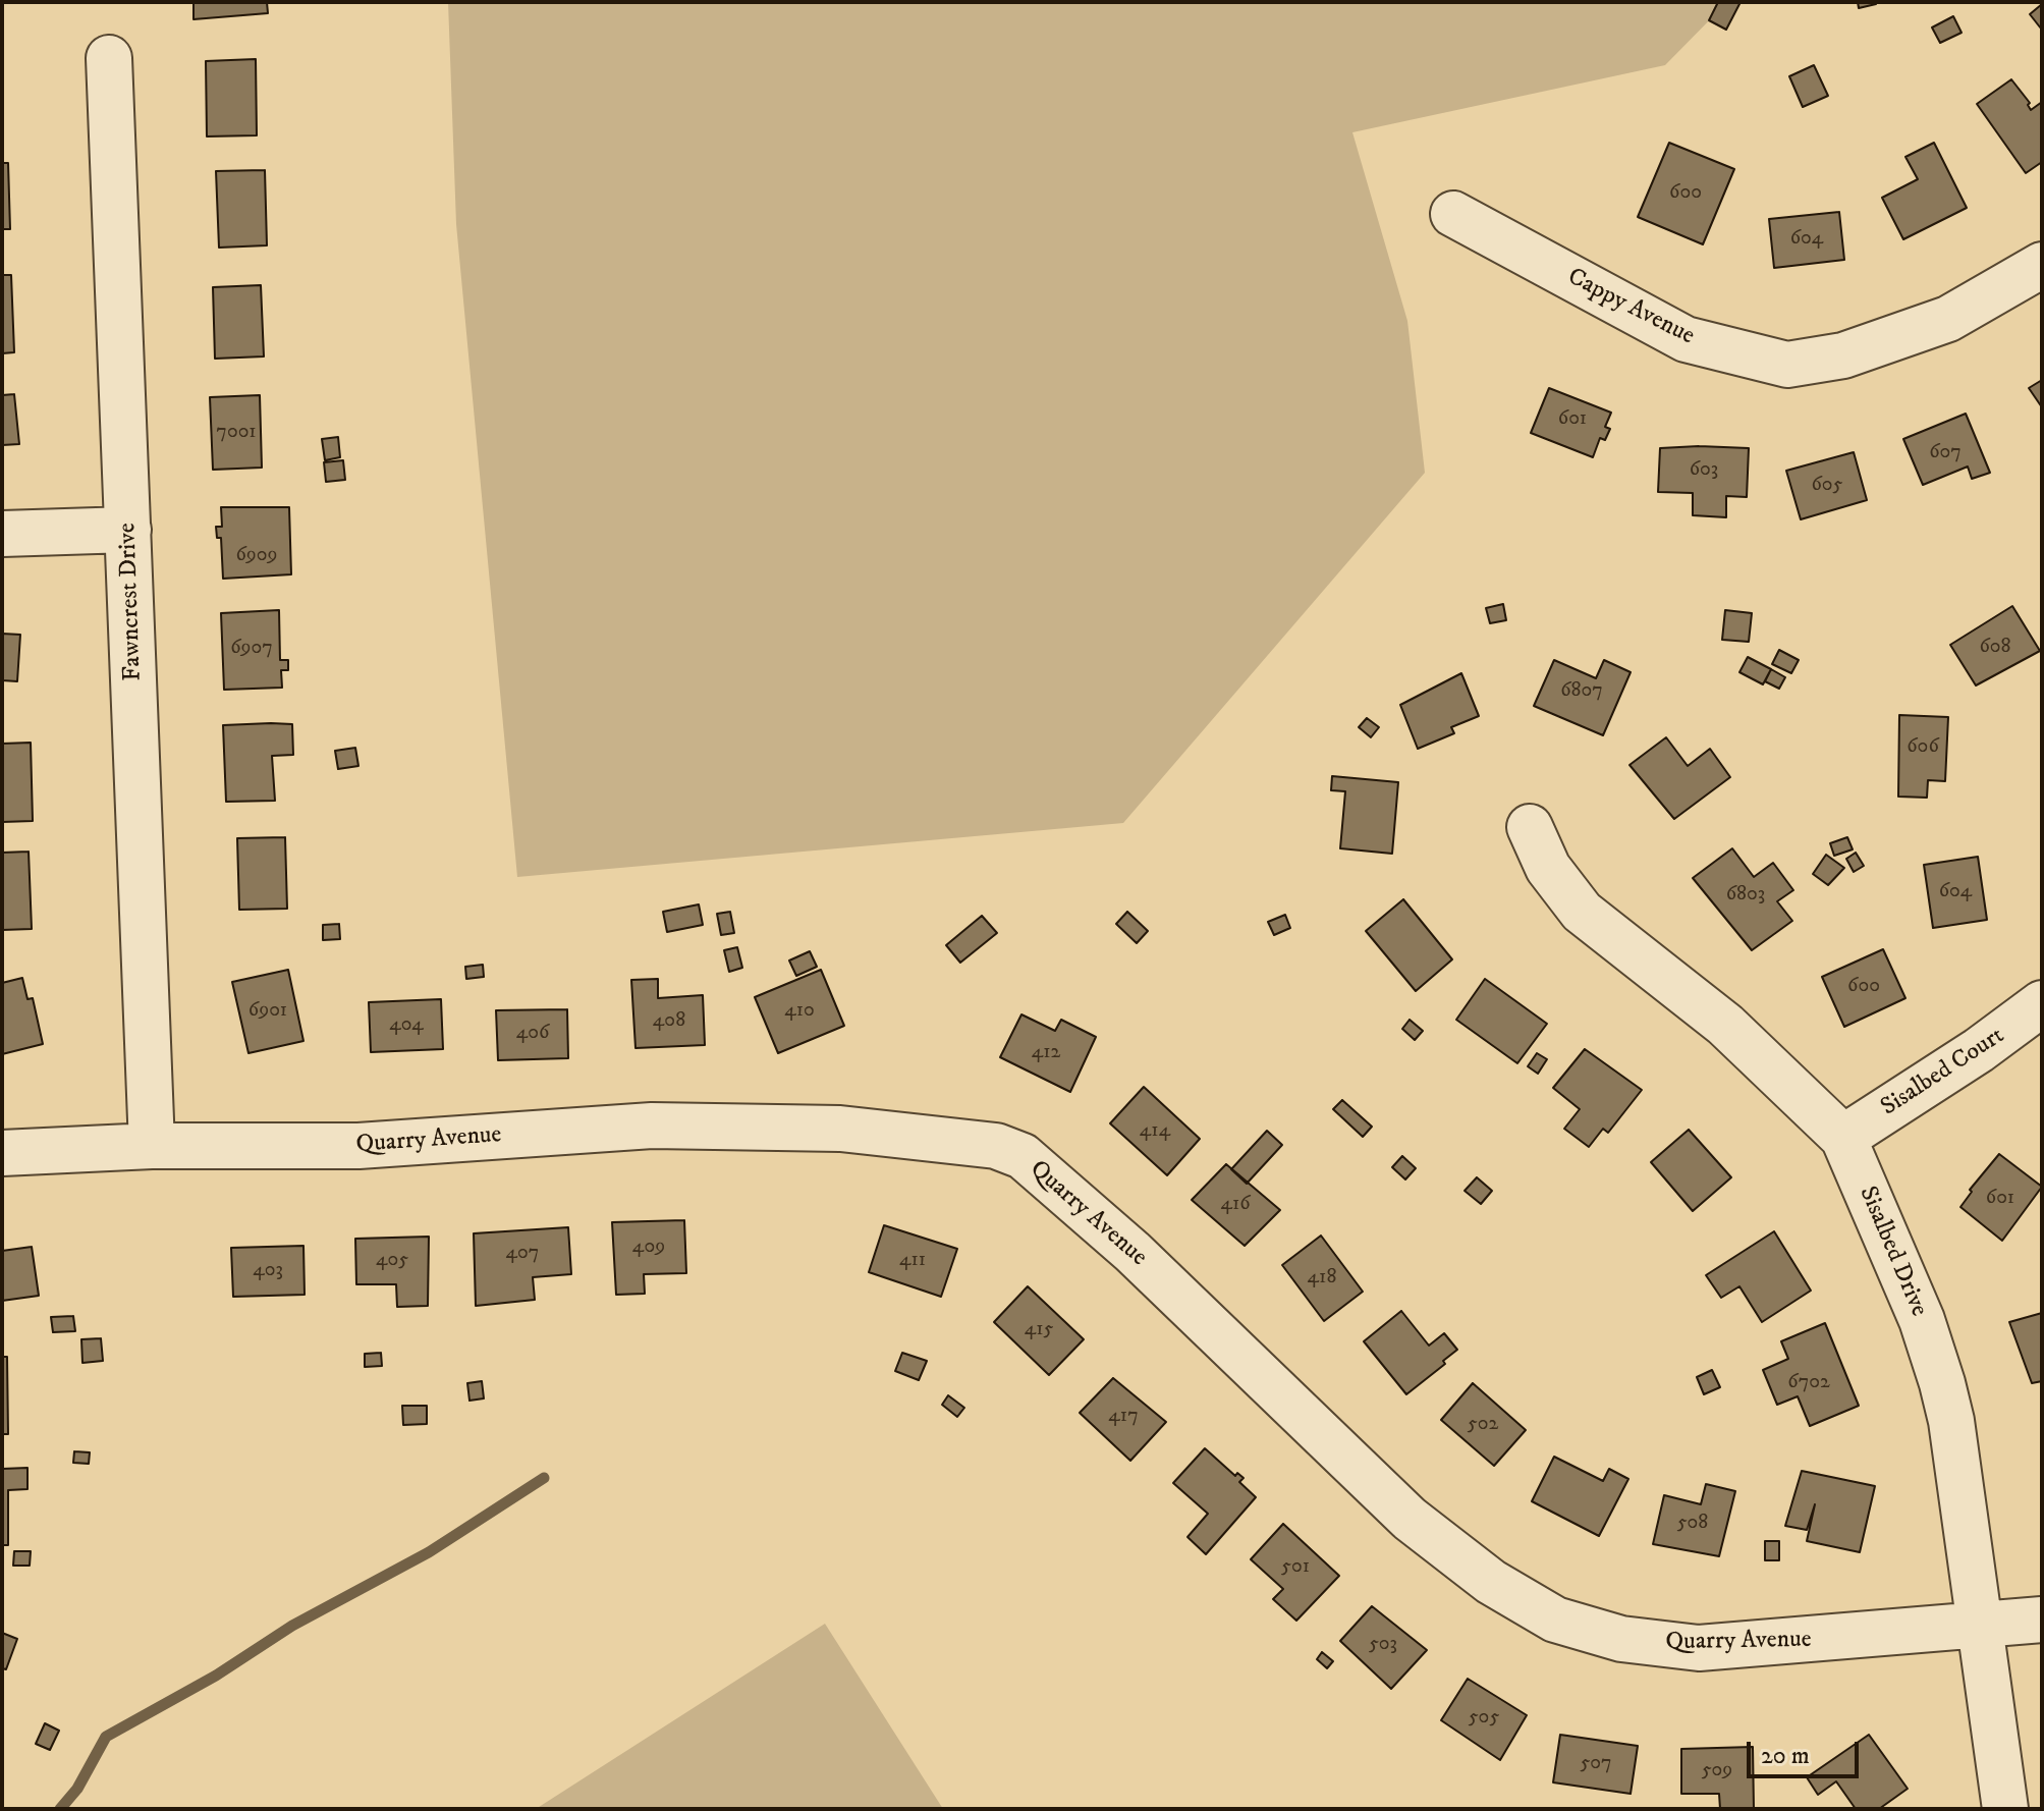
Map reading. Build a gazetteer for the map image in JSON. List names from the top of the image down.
{
  "streets": {
    "street": [
      "Cappy Avenue",
      "Fawncrest Drive",
      "Sisalbed Court",
      "Quarry Avenue",
      "Sisalbed Drive"
    ]
  },
  "crossings": [
    ["Fawncrest Drive", "Quarry Avenue"],
    ["Sisalbed Court", "Sisalbed Drive"],
    ["Quarry Avenue", "Sisalbed Drive"]
  ],
  "house_numbers": [
    "600",
    "604",
    "601",
    "7001",
    "607",
    "603",
    "605",
    "6909",
    "608",
    "6907",
    "6807",
    "606",
    "604",
    "6803",
    "600",
    "6901",
    "410",
    "408",
    "404",
    "406",
    "412",
    "414",
    "601",
    "416",
    "409",
    "407",
    "405",
    "411",
    "403",
    "418",
    "415",
    "6702",
    "417",
    "502",
    "508",
    "501",
    "503",
    "505",
    "507",
    "509"
  ],
  "scale_bar": "20 m"
}
